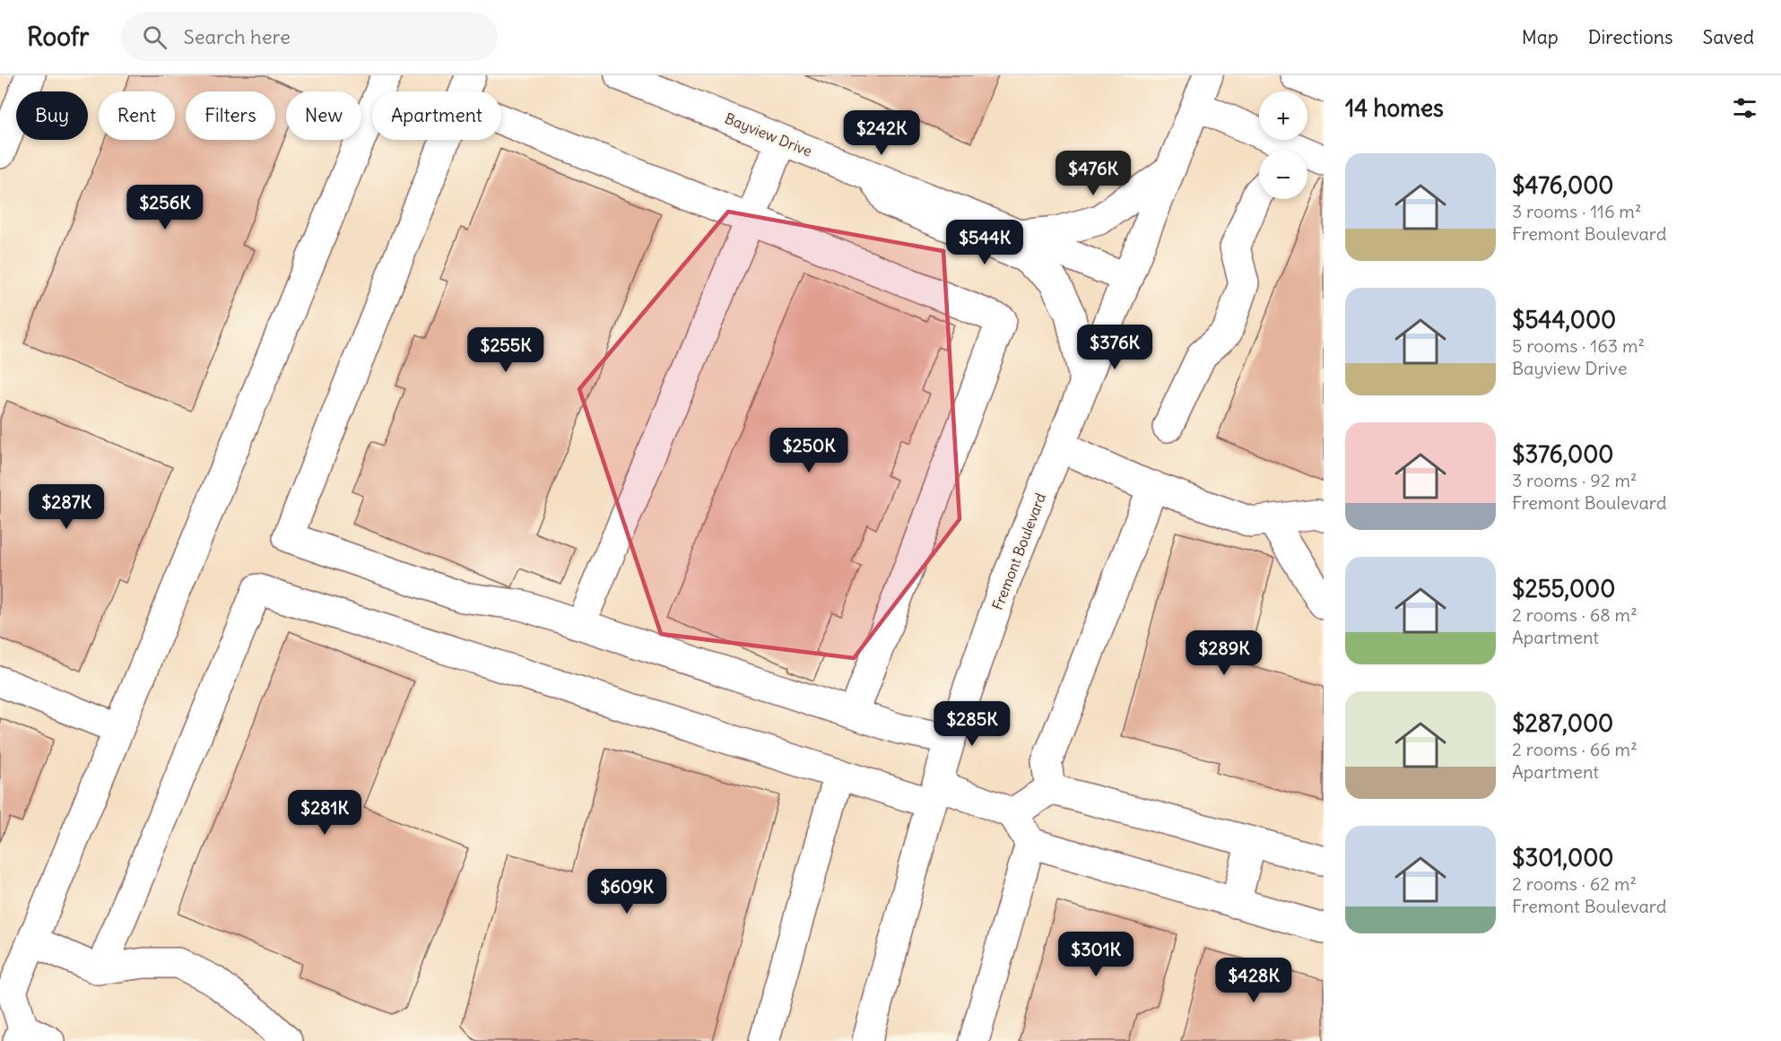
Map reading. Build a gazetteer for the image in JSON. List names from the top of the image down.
{
  "streets": {
    "main road": ["Bayview Drive", "Fremont Boulevard"]
  },
  "crossings": [
    ["Bayview Drive", "Fremont Boulevard"]
  ],
  "page": {
    "header": "Roofr",
    "search": "Search here",
    "nav": ["Map", "Directions", "Saved"],
    "heading": "14 homes",
    "map_buttons": ["+", "−"],
    "chip": [
      "Buy",
      "Rent",
      "Filters",
      "New",
      "Apartment"
    ],
    "price": [
      "$242K",
      "$476K",
      "$256K",
      "$544K",
      "$376K",
      "$255K",
      "$250K",
      "$287K",
      "$289K",
      "$285K",
      "$281K",
      "$609K",
      "$301K",
      "$428K"
    ],
    "list": [
      {
        "name": "$476,000",
        "note": "3 rooms · 116 m² · Fremont Boulevard"
      },
      {
        "name": "$544,000",
        "note": "5 rooms · 163 m² · Bayview Drive"
      },
      {
        "name": "$376,000",
        "note": "3 rooms · 92 m² · Fremont Boulevard"
      },
      {
        "name": "$255,000",
        "note": "2 rooms · 68 m² · Apartment"
      },
      {
        "name": "$287,000",
        "note": "2 rooms · 66 m² · Apartment"
      },
      {
        "name": "$301,000",
        "note": "2 rooms · 62 m² · Fremont Boulevard"
      }
    ]
  }
}
